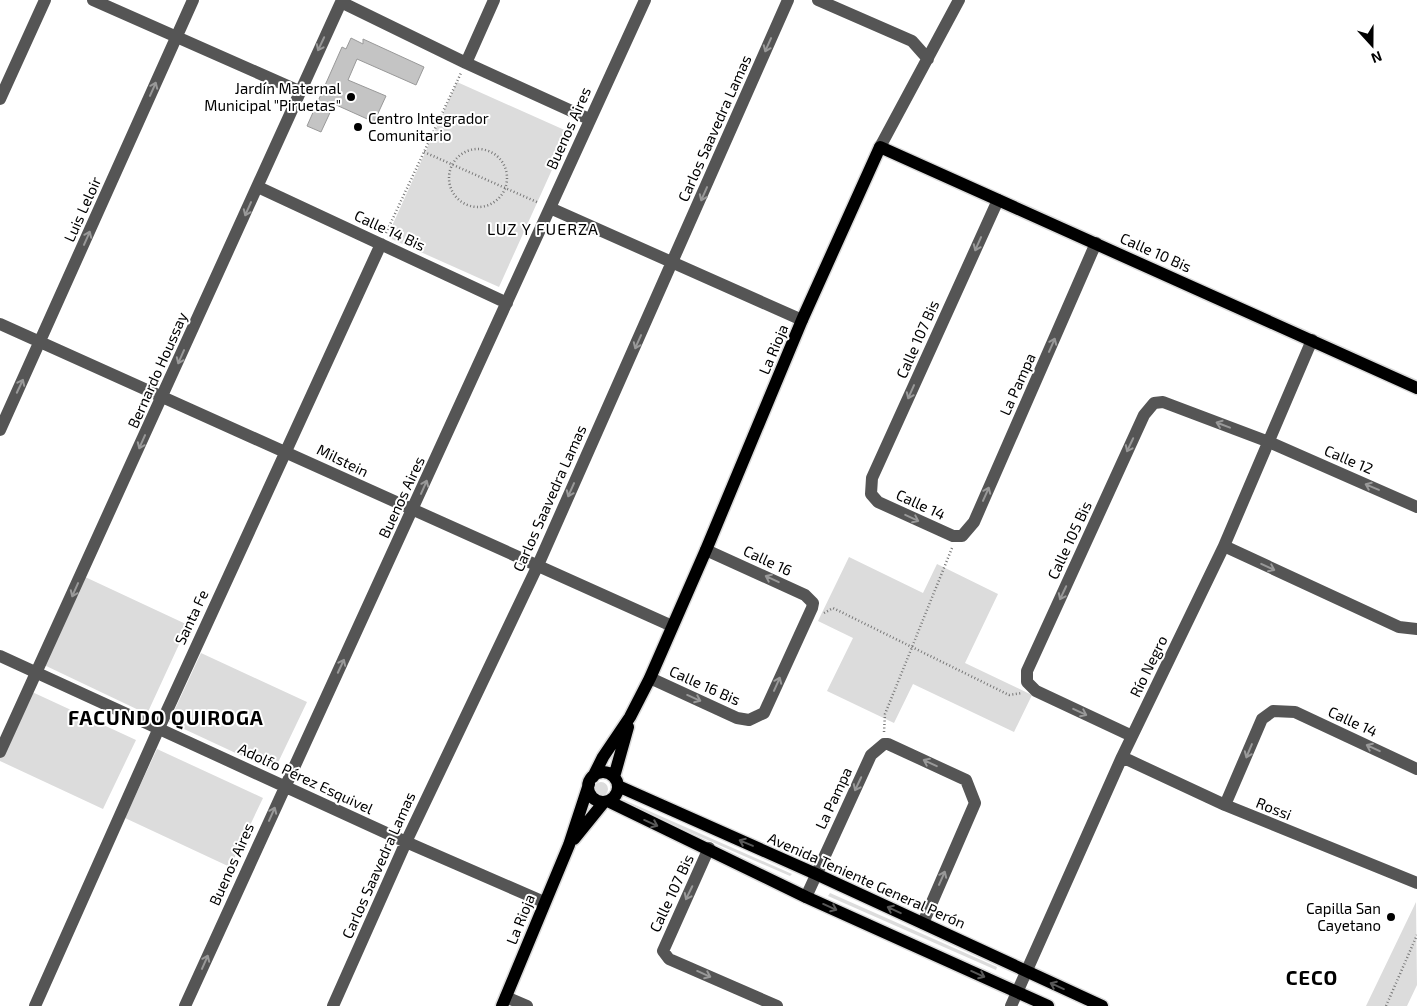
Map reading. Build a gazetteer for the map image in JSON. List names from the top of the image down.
{
  "streets": {
    "main road": ["Calle 10 Bis", "La Rioja", "Avenida Teniente General Perón"],
    "street": [
      "Buenos Aires",
      "Carlos Saavedra Lamas",
      "Luis Leloir",
      "Calle 14 Bis",
      "Calle 107 Bis",
      "Bernardo Houssay",
      "La Pampa",
      "Calle 12",
      "Milstein",
      "Calle 14",
      "Calle 105 Bis",
      "Calle 16",
      "Santa Fe",
      "Río Negro",
      "Calle 16 Bis",
      "Adolfo Pérez Esquivel",
      "Rossi"
    ]
  },
  "crossings": [
    ["Buenos Aires", "Calle 14 Bis"],
    ["Buenos Aires", "Milstein"],
    ["Buenos Aires", "Adolfo Pérez Esquivel"],
    ["Carlos Saavedra Lamas", "Milstein"],
    ["Carlos Saavedra Lamas", "Adolfo Pérez Esquivel"],
    ["Luis Leloir", "Milstein"],
    ["Calle 14 Bis", "Bernardo Houssay"],
    ["Calle 14 Bis", "Santa Fe"],
    ["Calle 10 Bis", "Calle 107 Bis"],
    ["Calle 10 Bis", "La Rioja"],
    ["Calle 10 Bis", "La Pampa"],
    ["Calle 10 Bis", "Río Negro"],
    ["Calle 107 Bis", "Calle 14"],
    ["La Rioja", "Milstein"],
    ["La Rioja", "Calle 16"],
    ["La Rioja", "Calle 16 Bis"],
    ["La Rioja", "Adolfo Pérez Esquivel"],
    ["La Rioja", "Avenida Teniente General Perón"],
    ["Bernardo Houssay", "Milstein"],
    ["Bernardo Houssay", "Adolfo Pérez Esquivel"],
    ["La Pampa", "Calle 14"],
    ["La Pampa", "Avenida Teniente General Perón"],
    ["Calle 12", "Calle 105 Bis"],
    ["Calle 12", "Río Negro"],
    ["Milstein", "Santa Fe"],
    ["Calle 14", "Rossi"],
    ["Calle 16", "Calle 16 Bis"],
    ["Santa Fe", "Adolfo Pérez Esquivel"],
    ["Río Negro", "Rossi"],
    ["Río Negro", "Avenida Teniente General Perón"]
  ],
  "one_way": [
    "Buenos Aires",
    "Carlos Saavedra Lamas",
    "Luis Leloir",
    "Calle 107 Bis",
    "Bernardo Houssay",
    "Calle 12",
    "Calle 105 Bis",
    "Calle 16"
  ],
  "districts": ["LUZ Y FUERZA", "FACUNDO QUIROGA", "CECO"],
  "places": ["Jardín Maternal Municipal \"Piruetas\"", "Centro Integrador Comunitario", "Capilla San Cayetano"],
  "north": "bottom"
}
